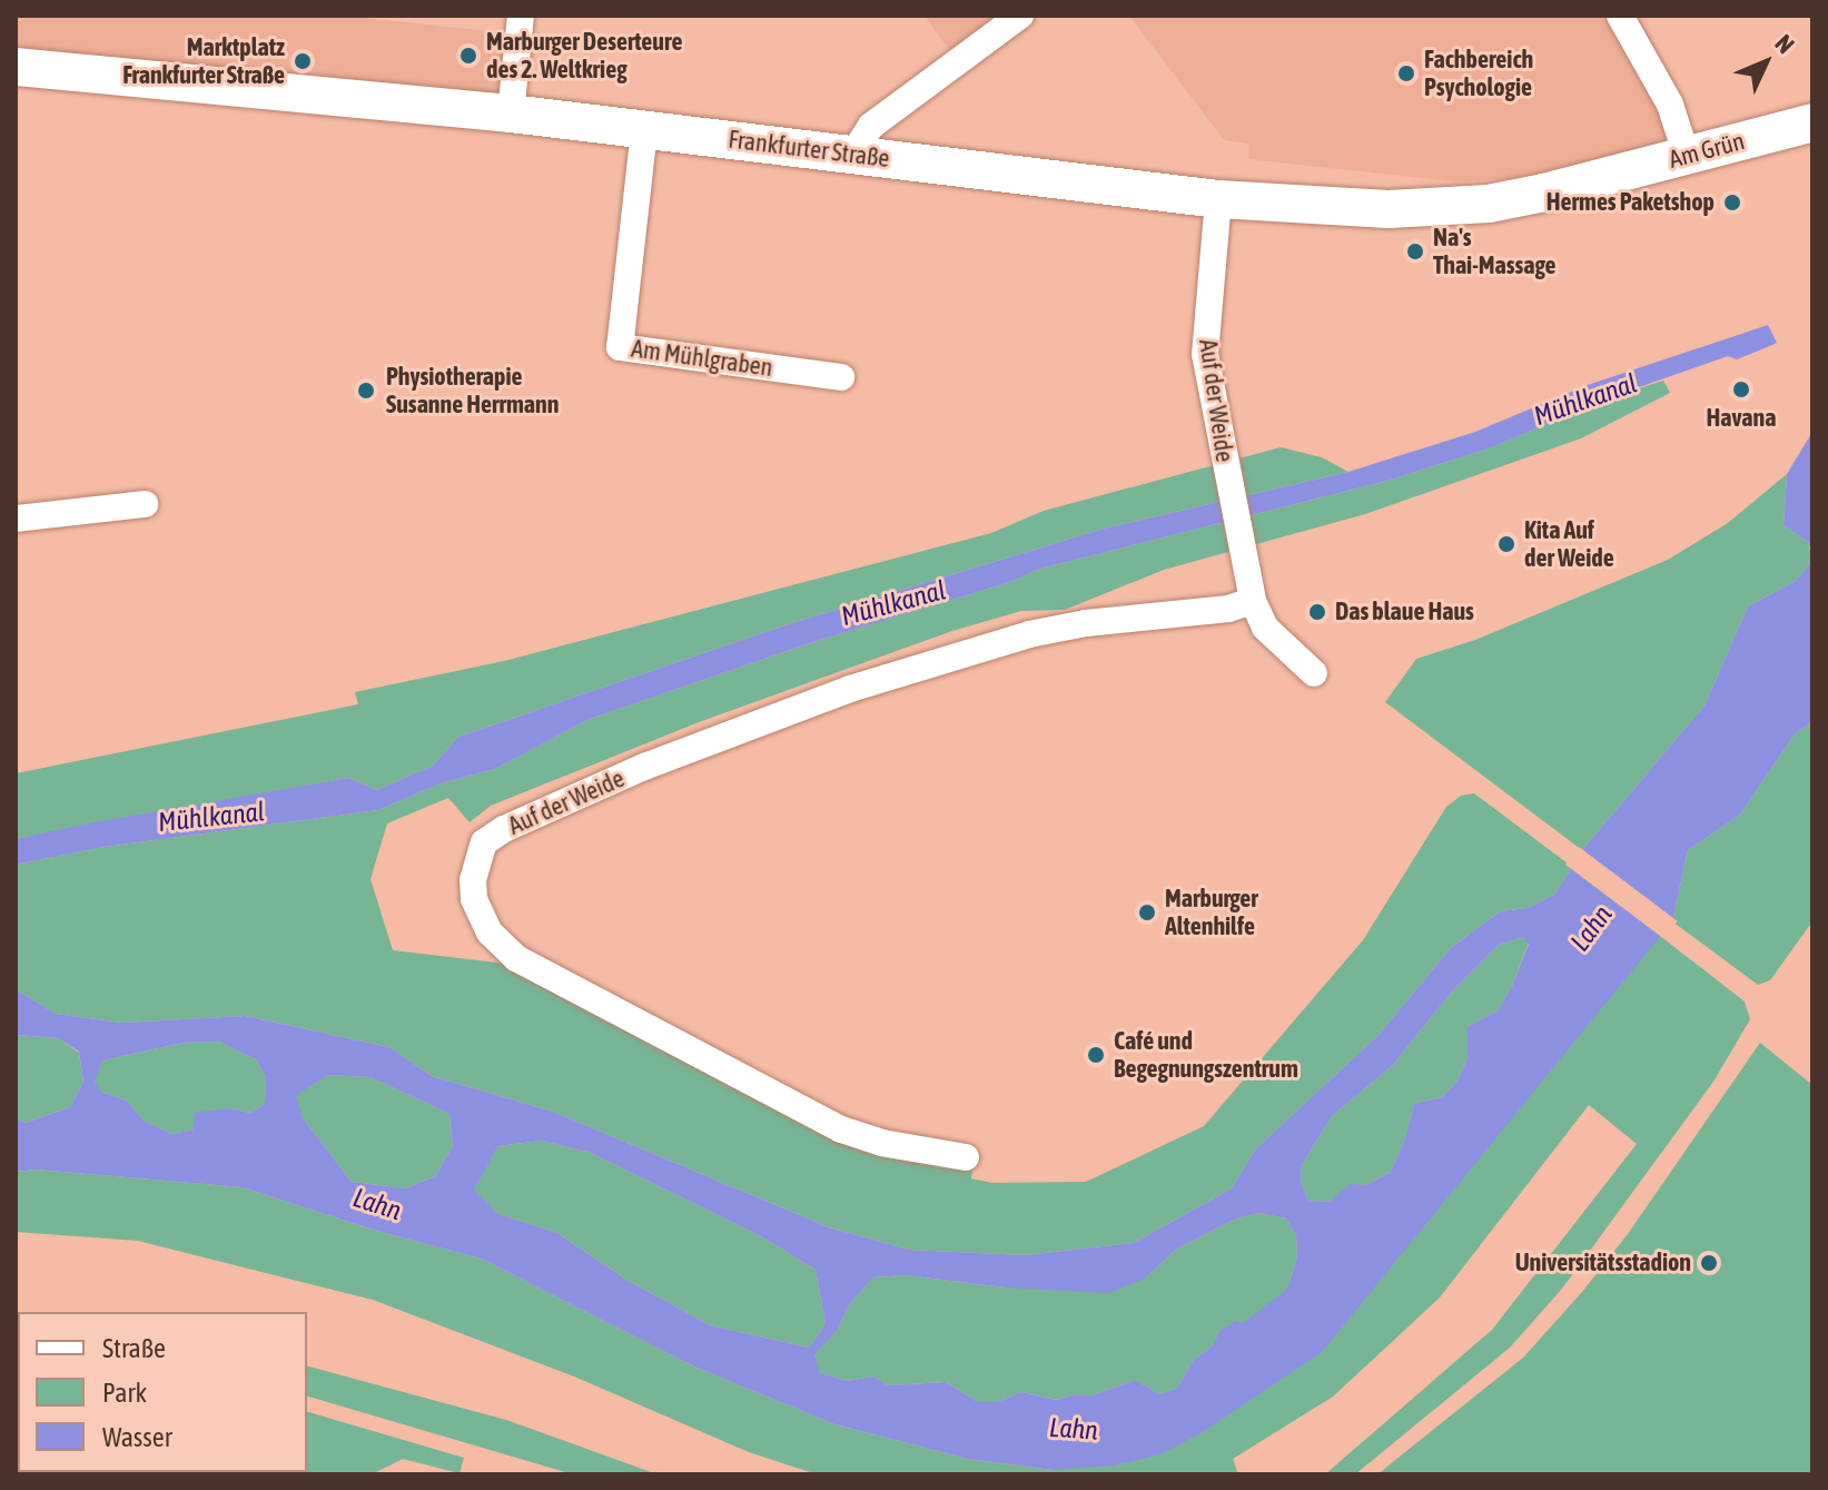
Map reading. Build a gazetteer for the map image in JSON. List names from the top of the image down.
{
  "streets": {
    "street": [
      "Frankfurter Straße",
      "Am Grün",
      "Am Mühlgraben",
      "Auf der Weide"
    ]
  },
  "crossings": [
    ["Frankfurter Straße", "Am Grün"],
    ["Frankfurter Straße", "Am Mühlgraben"],
    ["Frankfurter Straße", "Auf der Weide"]
  ],
  "water": ["Mühlkanal", "Lahn"],
  "places": [
    "Marburger Deserteure des 2. Weltkrieg",
    "Marktplatz Frankfurter Straße",
    "Fachbereich Psychologie",
    "Hermes Paketshop",
    "Na's Thai-Massage",
    "Havana",
    "Physiotherapie Susanne Herrmann",
    "Kita Auf der Weide",
    "Das blaue Haus",
    "Marburger Altenhilfe",
    "Café und Begegnungszentrum",
    "Universitätsstadion"
  ],
  "legend": ["Straße", "Park", "Wasser"],
  "north": "top right"
}
